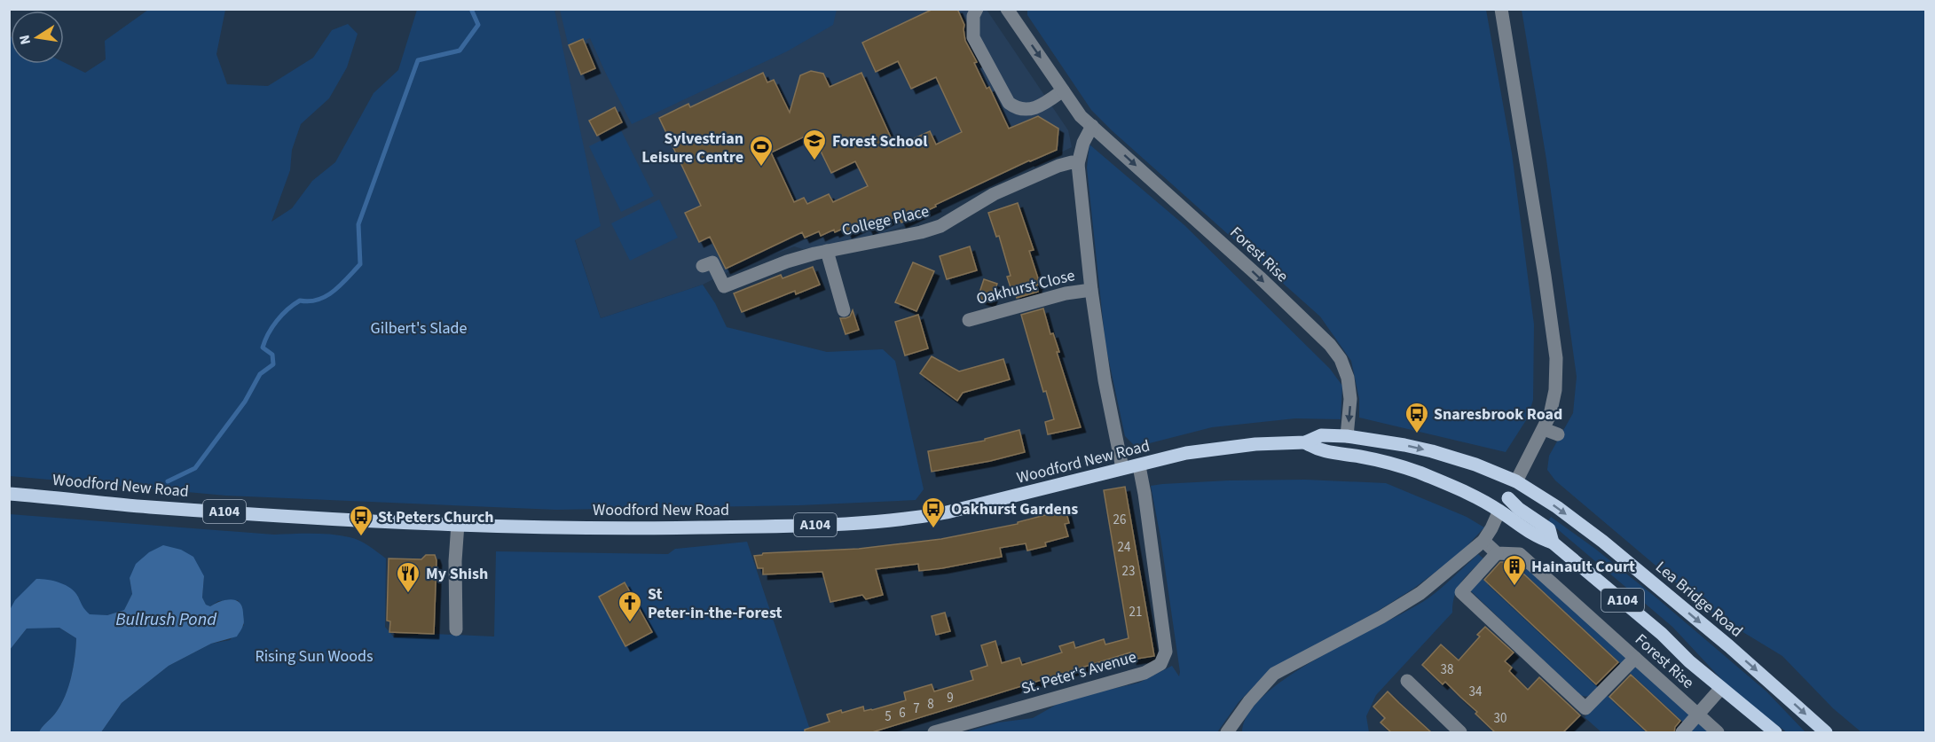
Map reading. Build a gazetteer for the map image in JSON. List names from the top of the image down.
{
  "streets": {
    "main road": ["Woodford New Road", "A104", "Lea Bridge Road"],
    "street": [
      "College Place",
      "Forest Rise",
      "Oakhurst Close",
      "St. Peter's Avenue"
    ]
  },
  "crossings": [
    ["Forest Rise", "Woodford New Road"],
    ["Woodford New Road", "A104"],
    ["Woodford New Road", "Lea Bridge Road"],
    ["Woodford New Road", "St. Peter's Avenue"]
  ],
  "one_way": ["Forest Rise"],
  "water": ["Bullrush Pond"],
  "parks": ["Gilbert's Slade", "Rising Sun Woods"],
  "places": {
    "school or university": ["Forest School"],
    "sports": ["Sylvestrian Leisure Centre"],
    "bus stop": ["Snaresbrook Road", "Oakhurst Gardens", "St Peters Church"],
    "building": ["Hainault Court"],
    "restaurant": ["My Shish"],
    "church": ["St Peter-in-the-Forest"]
  },
  "house_numbers": [
    "26",
    "24",
    "23",
    "21",
    "38",
    "34",
    "9",
    "8",
    "7",
    "6",
    "5",
    "30"
  ],
  "north": "left"
}
